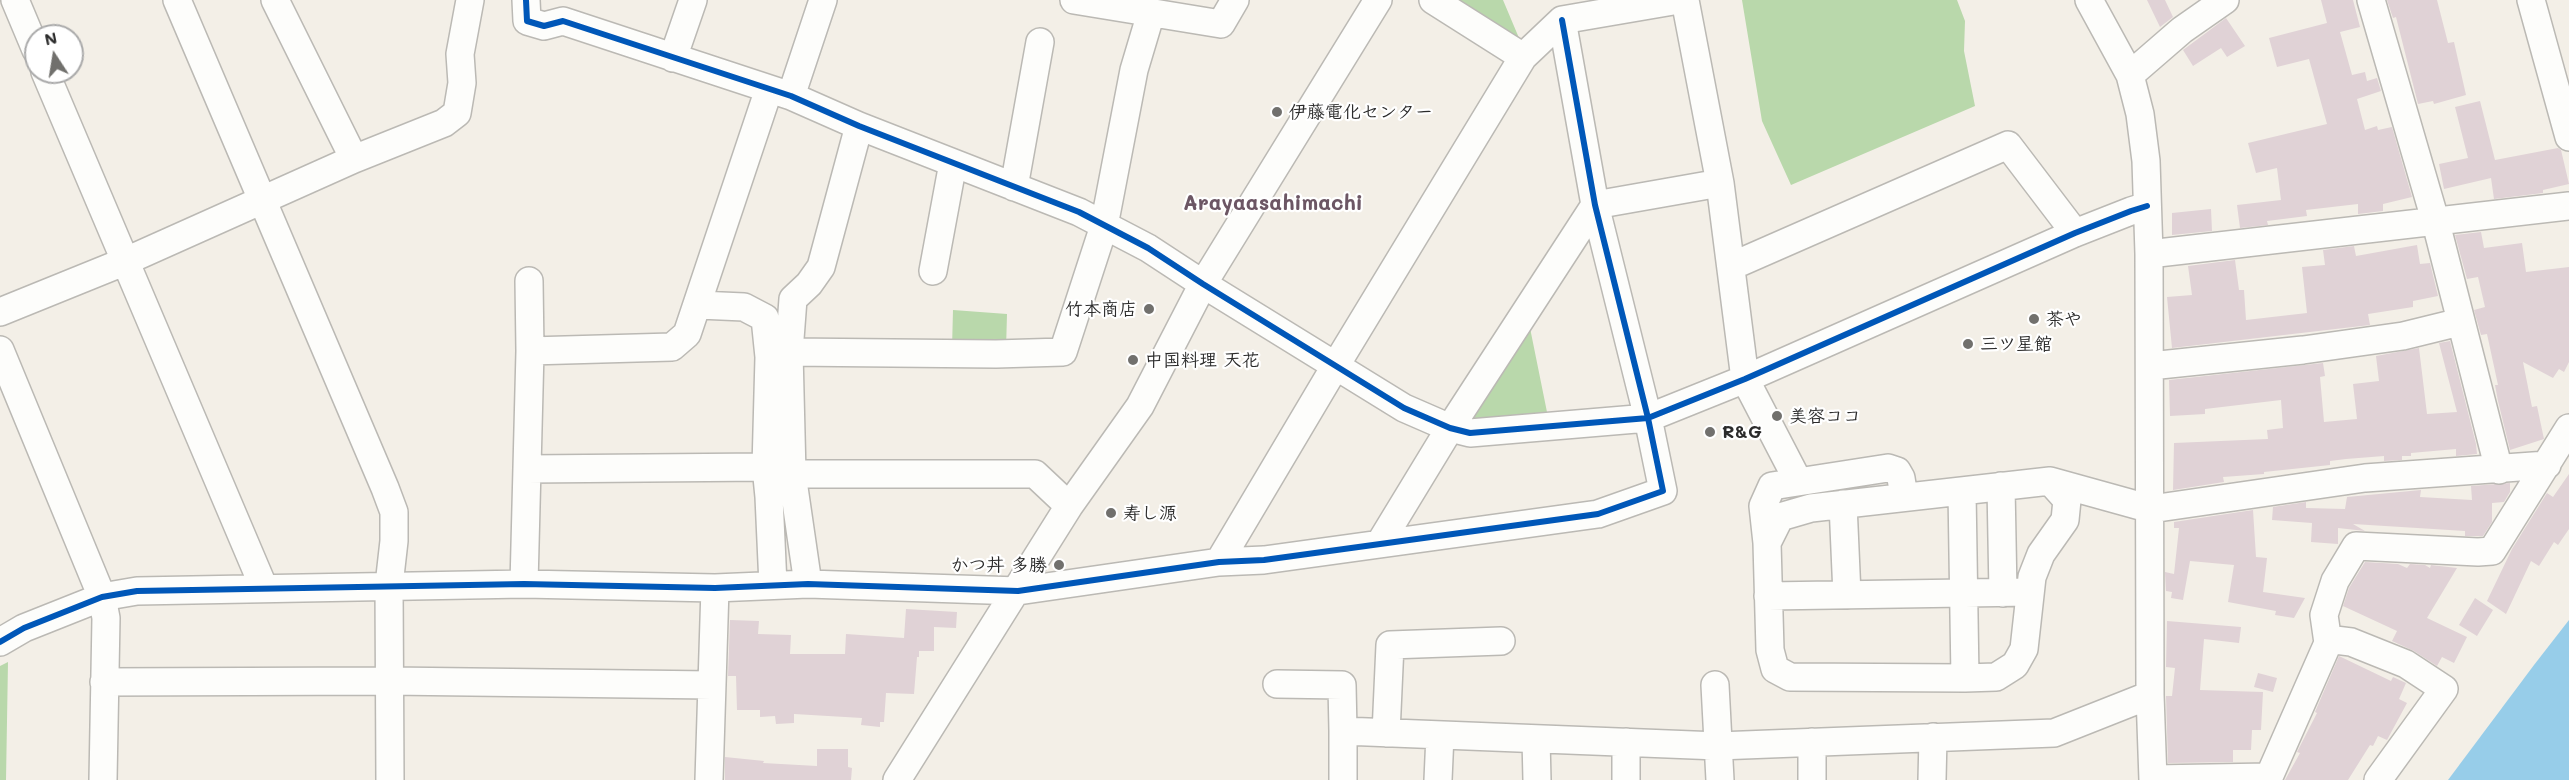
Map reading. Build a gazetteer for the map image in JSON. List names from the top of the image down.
{
  "districts": ["Arayaasahimachi"],
  "places": [
    "伊藤電化センター",
    "竹本商店",
    "茶や",
    "三ツ星館",
    "中国料理 天花",
    "美容ココ",
    "R&G",
    "寿し源",
    "かつ丼 多勝"
  ],
  "north": "top"
}
